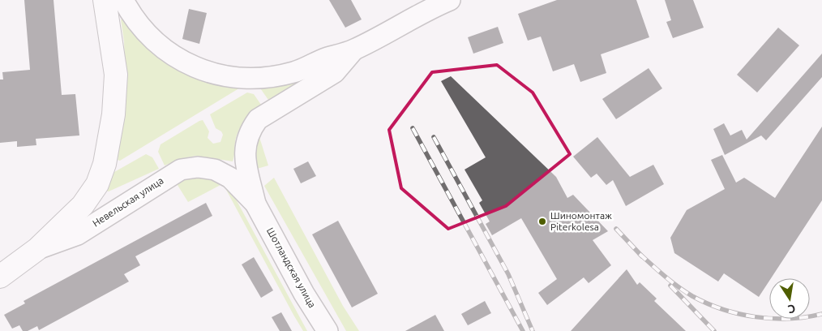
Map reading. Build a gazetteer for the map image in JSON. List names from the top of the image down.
{
  "streets": {
    "main road": ["Невельская улица"],
    "street": ["Шотландская улица"]
  },
  "crossings": [
    ["Невельская улица", "Шотландская улица"]
  ],
  "places": ["Шиномонтаж Piterkolesa"],
  "north": "bottom"
}
